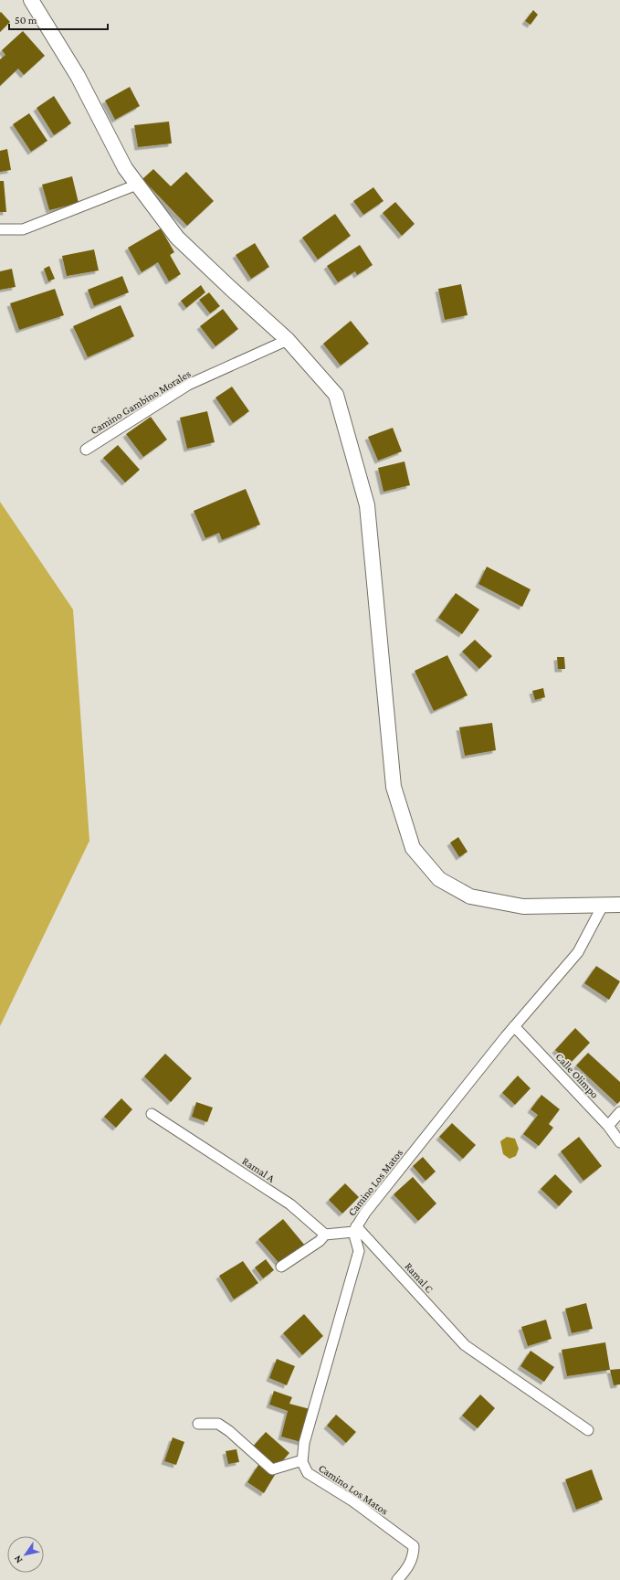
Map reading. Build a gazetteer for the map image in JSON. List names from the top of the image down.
{
  "streets": {
    "street": [
      "Camino Gambino Morales",
      "Calle Olimpo",
      "Ramal A",
      "Camino Los Matos",
      "Ramal C"
    ]
  },
  "crossings": [
    ["Calle Olimpo", "Camino Los Matos"],
    ["Camino Los Matos", "Ramal C"]
  ],
  "scale_bar": "50 m",
  "north": "bottom left"
}
